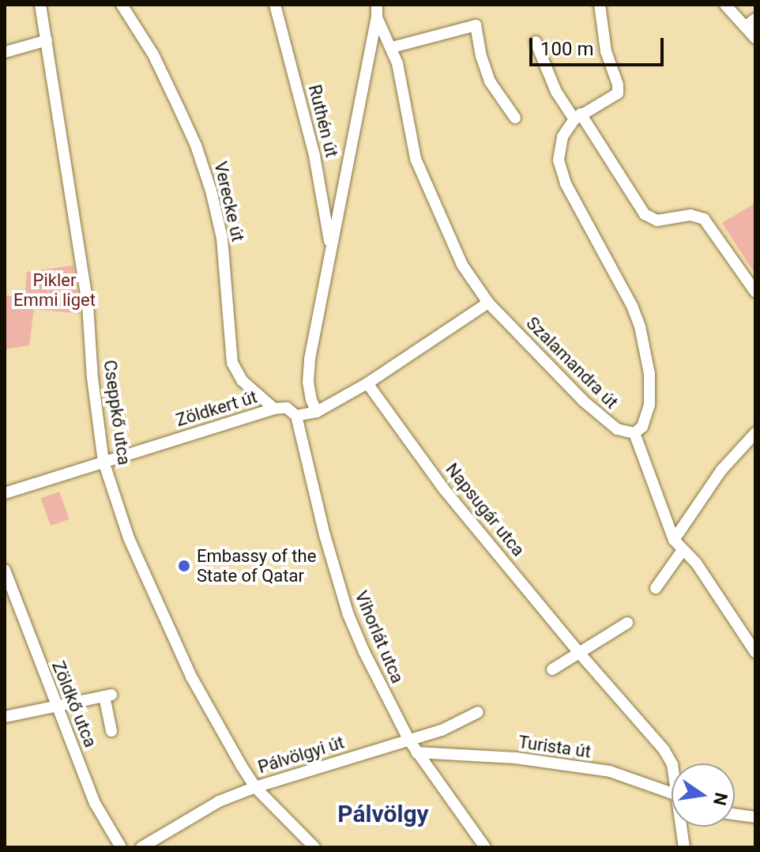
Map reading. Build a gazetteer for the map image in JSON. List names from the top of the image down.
{
  "streets": {
    "street": [
      "Ruthén út",
      "Verecke út",
      "Szalamandra út",
      "Zöldkert út",
      "Cseppkő utca",
      "Napsugár utca",
      "Vihorlát utca",
      "Zöldkő utca",
      "Turista út",
      "Pálvölgyi út"
    ]
  },
  "crossings": [
    ["Verecke út", "Zöldkert út"],
    ["Szalamandra út", "Zöldkert út"],
    ["Zöldkert út", "Cseppkő utca"],
    ["Zöldkert út", "Napsugár utca"],
    ["Zöldkert út", "Vihorlát utca"],
    ["Cseppkő utca", "Pálvölgyi út"],
    ["Vihorlát utca", "Turista út"],
    ["Vihorlát utca", "Pálvölgyi út"]
  ],
  "districts": ["Pálvölgy"],
  "parks": ["Pikler Emmi liget"],
  "places": ["Embassy of the State of Qatar"],
  "scale_bar": "100 m",
  "north": "right"
}
